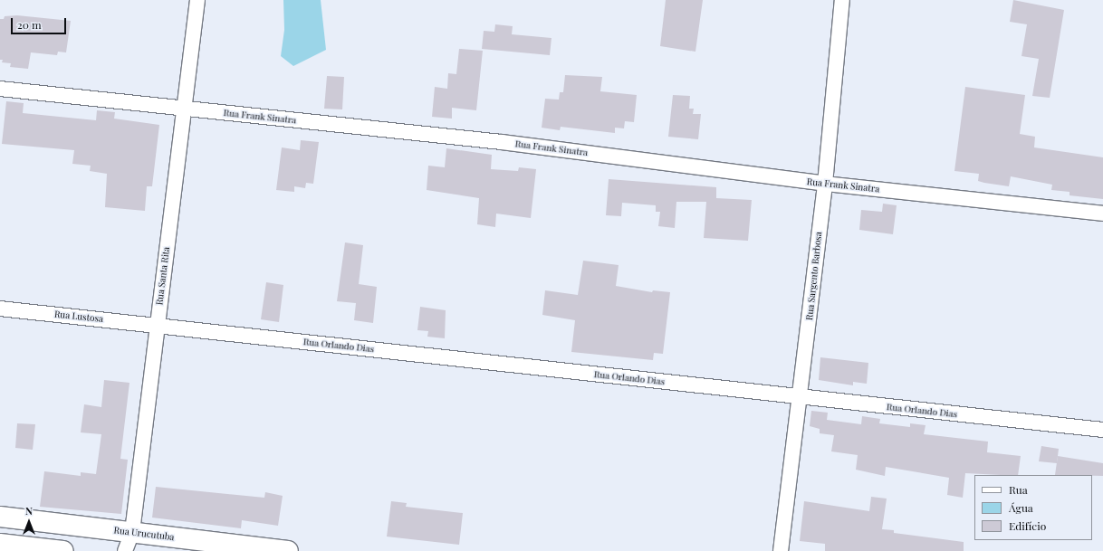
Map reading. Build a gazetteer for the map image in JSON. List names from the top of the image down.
{
  "streets": {
    "street": [
      "Rua Frank Sinatra",
      "Rua Santa Rita",
      "Rua Sargento Barbosa",
      "Rua Lustosa",
      "Rua Orlando Dias",
      "Rua Urucutuba"
    ]
  },
  "crossings": [
    ["Rua Frank Sinatra", "Rua Santa Rita"],
    ["Rua Frank Sinatra", "Rua Sargento Barbosa"],
    ["Rua Santa Rita", "Rua Lustosa"],
    ["Rua Santa Rita", "Rua Orlando Dias"],
    ["Rua Santa Rita", "Rua Urucutuba"],
    ["Rua Sargento Barbosa", "Rua Orlando Dias"],
    ["Rua Lustosa", "Rua Orlando Dias"]
  ],
  "legend": ["Rua", "Água", "Edifício"],
  "scale_bar": "20 m",
  "north": "top"
}
